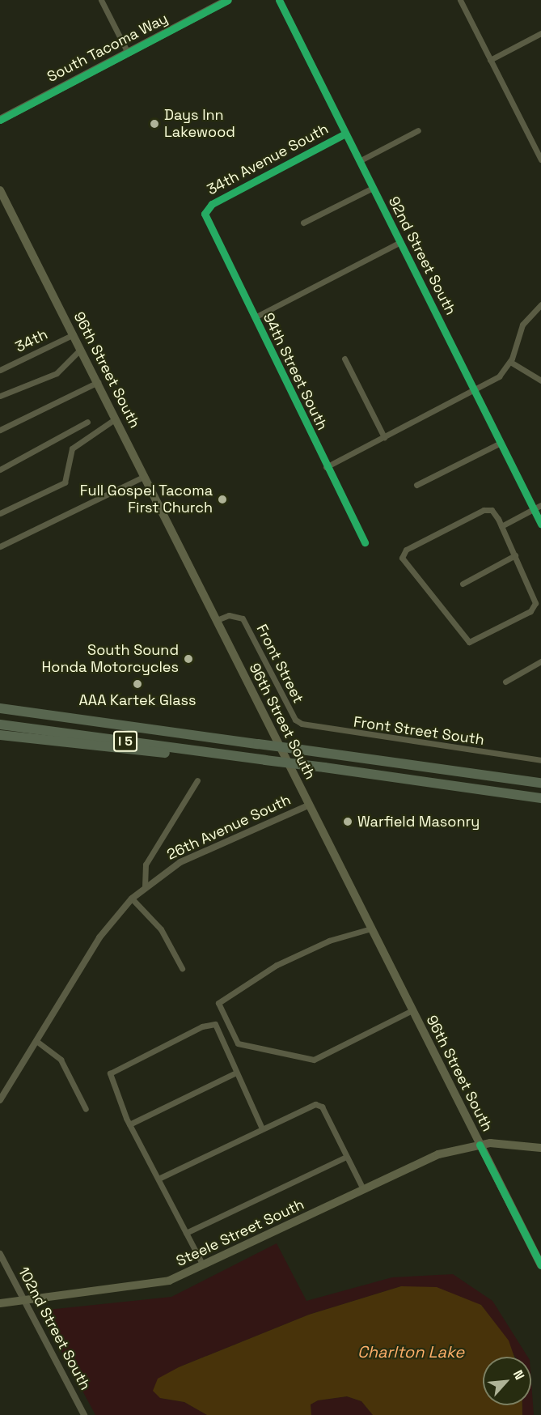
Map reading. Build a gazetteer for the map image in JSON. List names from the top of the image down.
{
  "streets": {
    "highway": ["I 5"],
    "main road": ["South Tacoma Way", "96th Street South", "Steele Street South"],
    "street": [
      "34th Avenue South",
      "92nd Street South",
      "34th",
      "94th Street South",
      "Front Street",
      "Front Street South",
      "26th Avenue South",
      "102nd Street South"
    ]
  },
  "crossings": [
    ["34th Avenue South", "92nd Street South"],
    ["34th Avenue South", "94th Street South"],
    ["34th", "96th Street South"],
    ["96th Street South", "Front Street"],
    ["96th Street South", "26th Avenue South"],
    ["96th Street South", "Steele Street South"],
    ["Front Street", "Front Street South"],
    ["Steele Street South", "102nd Street South"]
  ],
  "water": ["Charlton Lake"],
  "places": [
    "Days Inn Lakewood",
    "Full Gospel Tacoma First Church",
    "South Sound Honda Motorcycles",
    "AAA Kartek Glass",
    "Warfield Masonry"
  ],
  "north": "top right"
}
